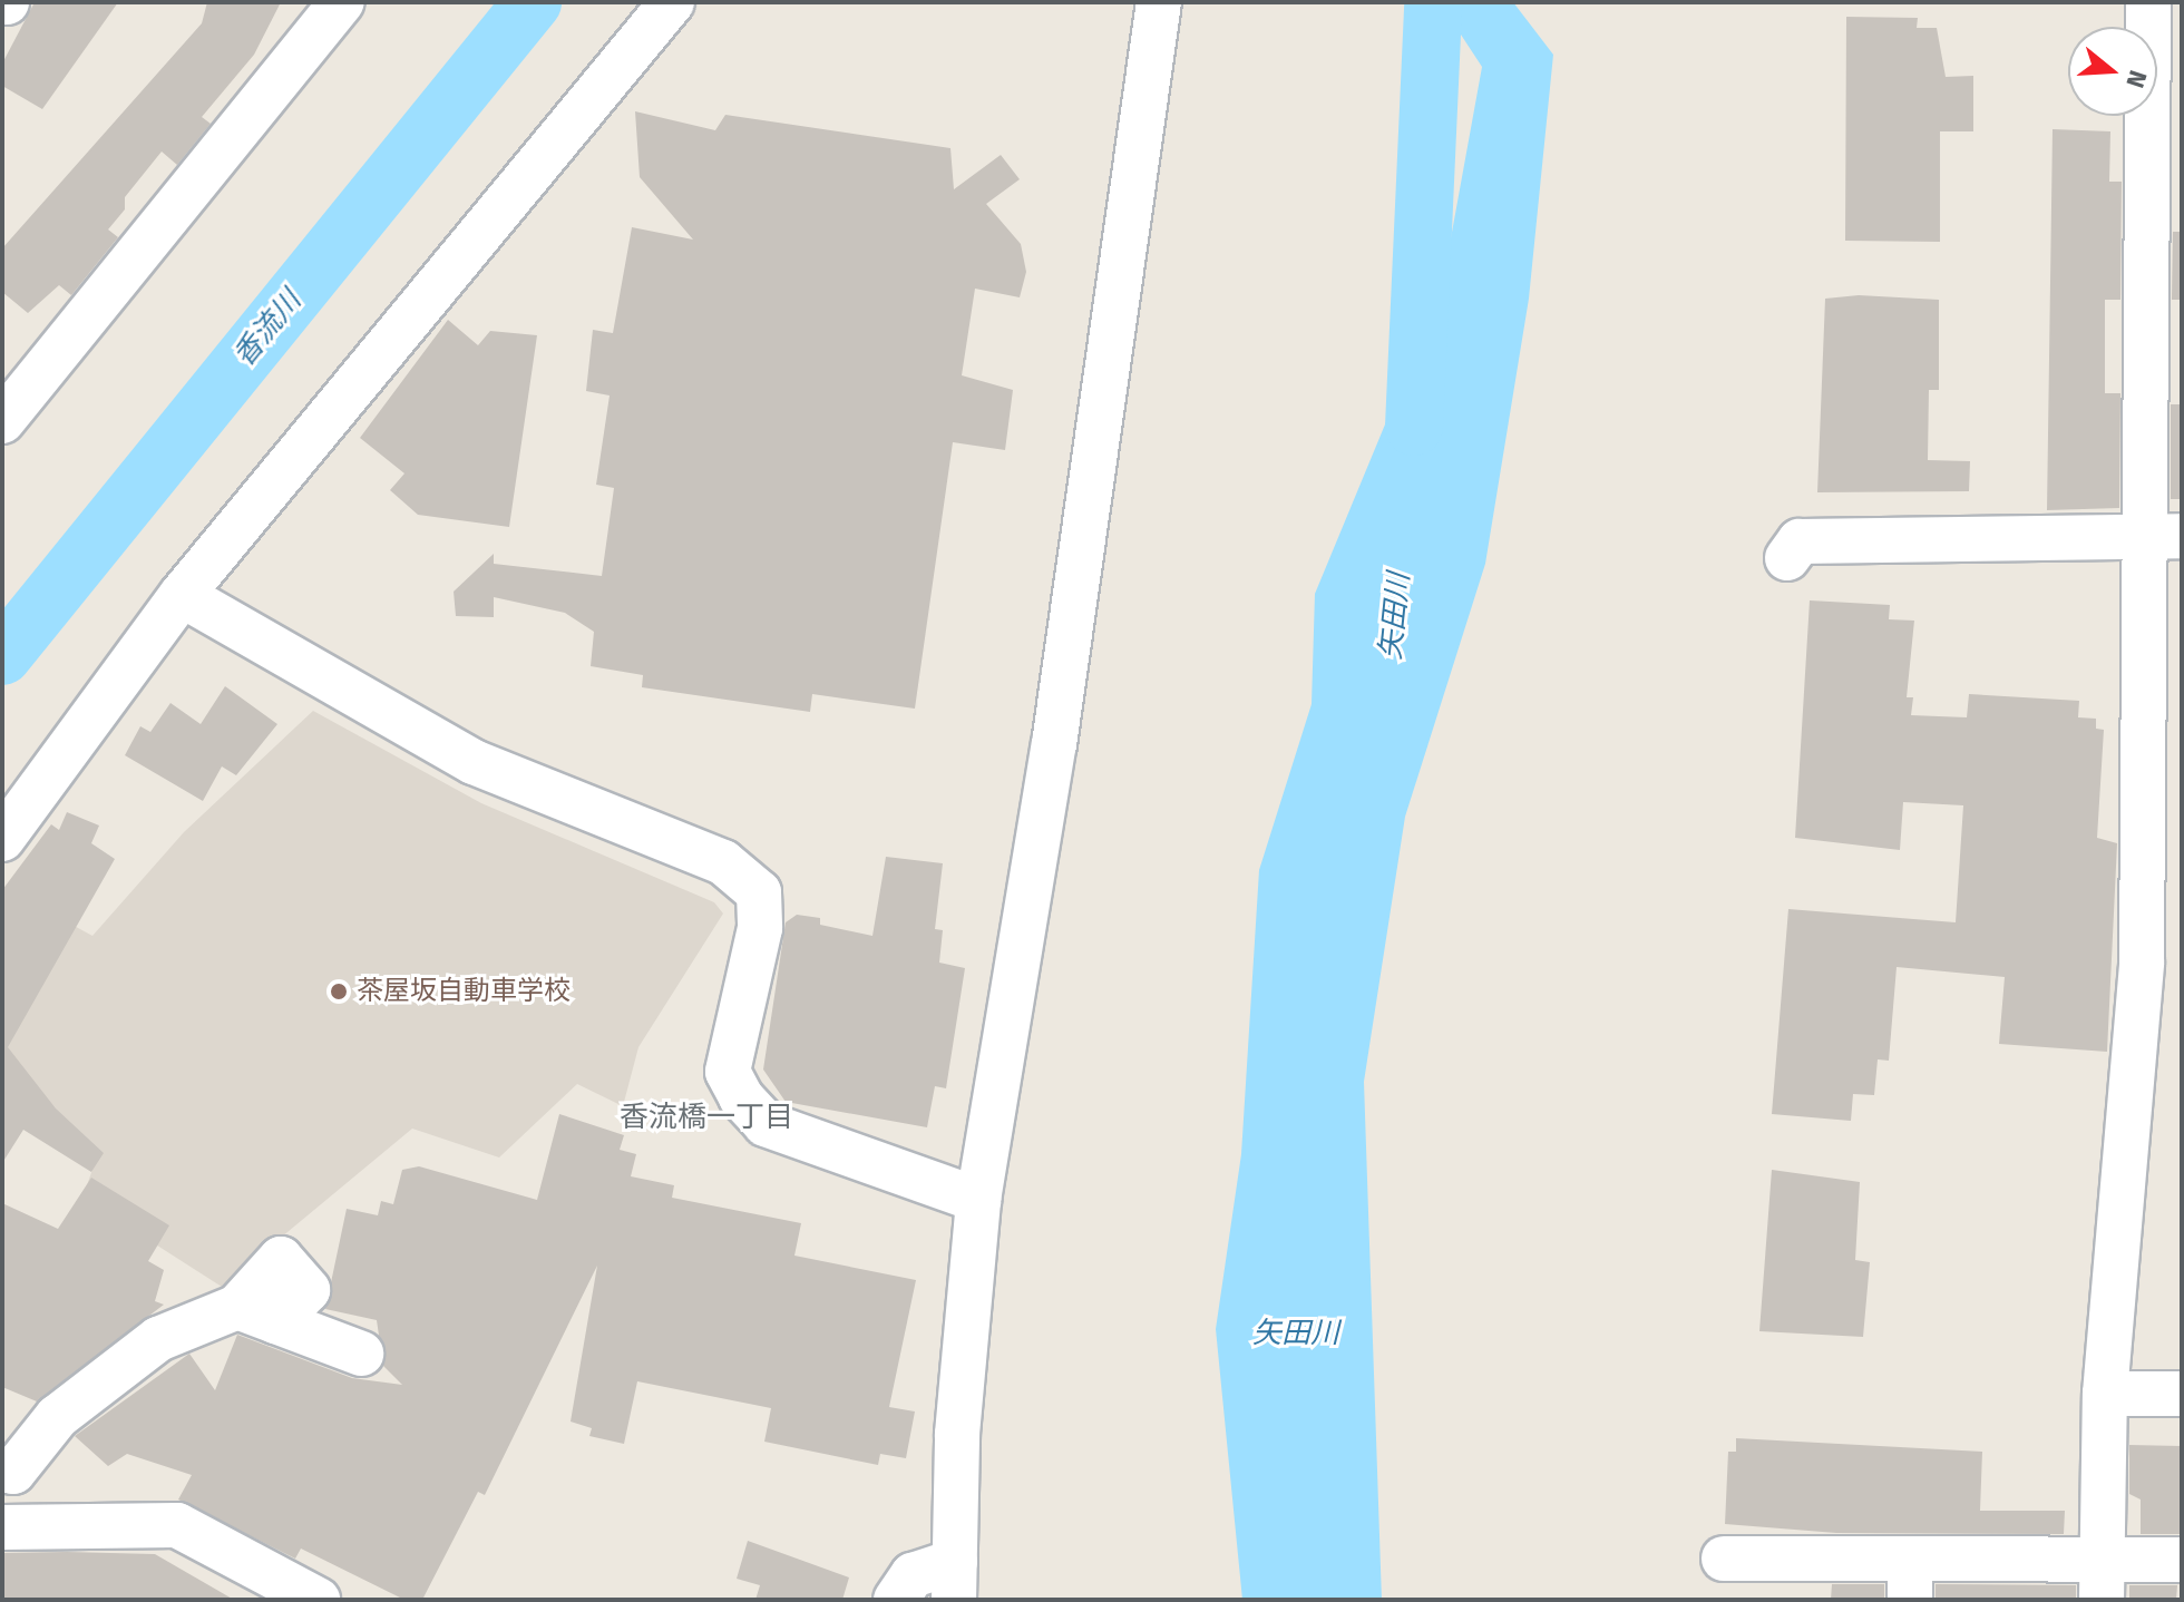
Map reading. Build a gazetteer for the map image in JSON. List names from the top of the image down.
{
  "districts": ["香流橋一丁目"],
  "water": ["香流川", "矢田川"],
  "places": ["茶屋坂自動車学校"],
  "north": "right"
}
